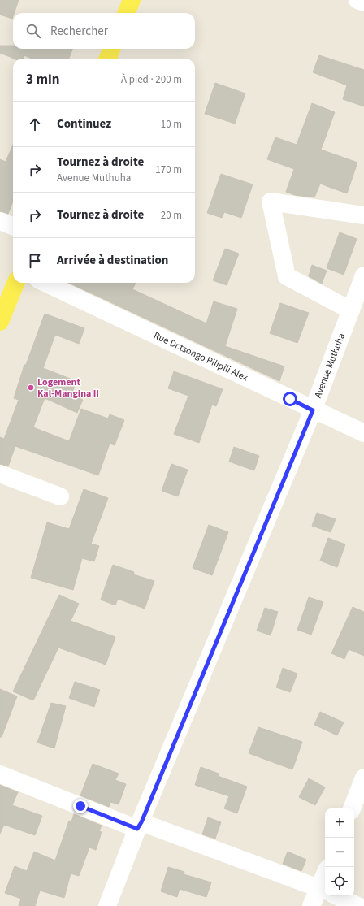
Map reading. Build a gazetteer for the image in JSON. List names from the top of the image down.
{
  "streets": {
    "street": ["Rue Dr.tsongo Pilipili Alex", "Avenue Muthuha"]
  },
  "crossings": [
    ["Rue Dr.tsongo Pilipili Alex", "Avenue Muthuha"]
  ],
  "places": ["Logement Kal-Mangina II"],
  "page": {
    "search": "Rechercher",
    "heading": ["3 min", "À pied · 200 m"],
    "list": [
      ["Continuez", "10 m"],
      ["Tournez à droite", "Avenue Muthuha", "170 m"],
      ["Tournez à droite", "20 m"],
      "Arrivée à destination"
    ],
    "map_buttons": ["+", "−"]
  }
}
